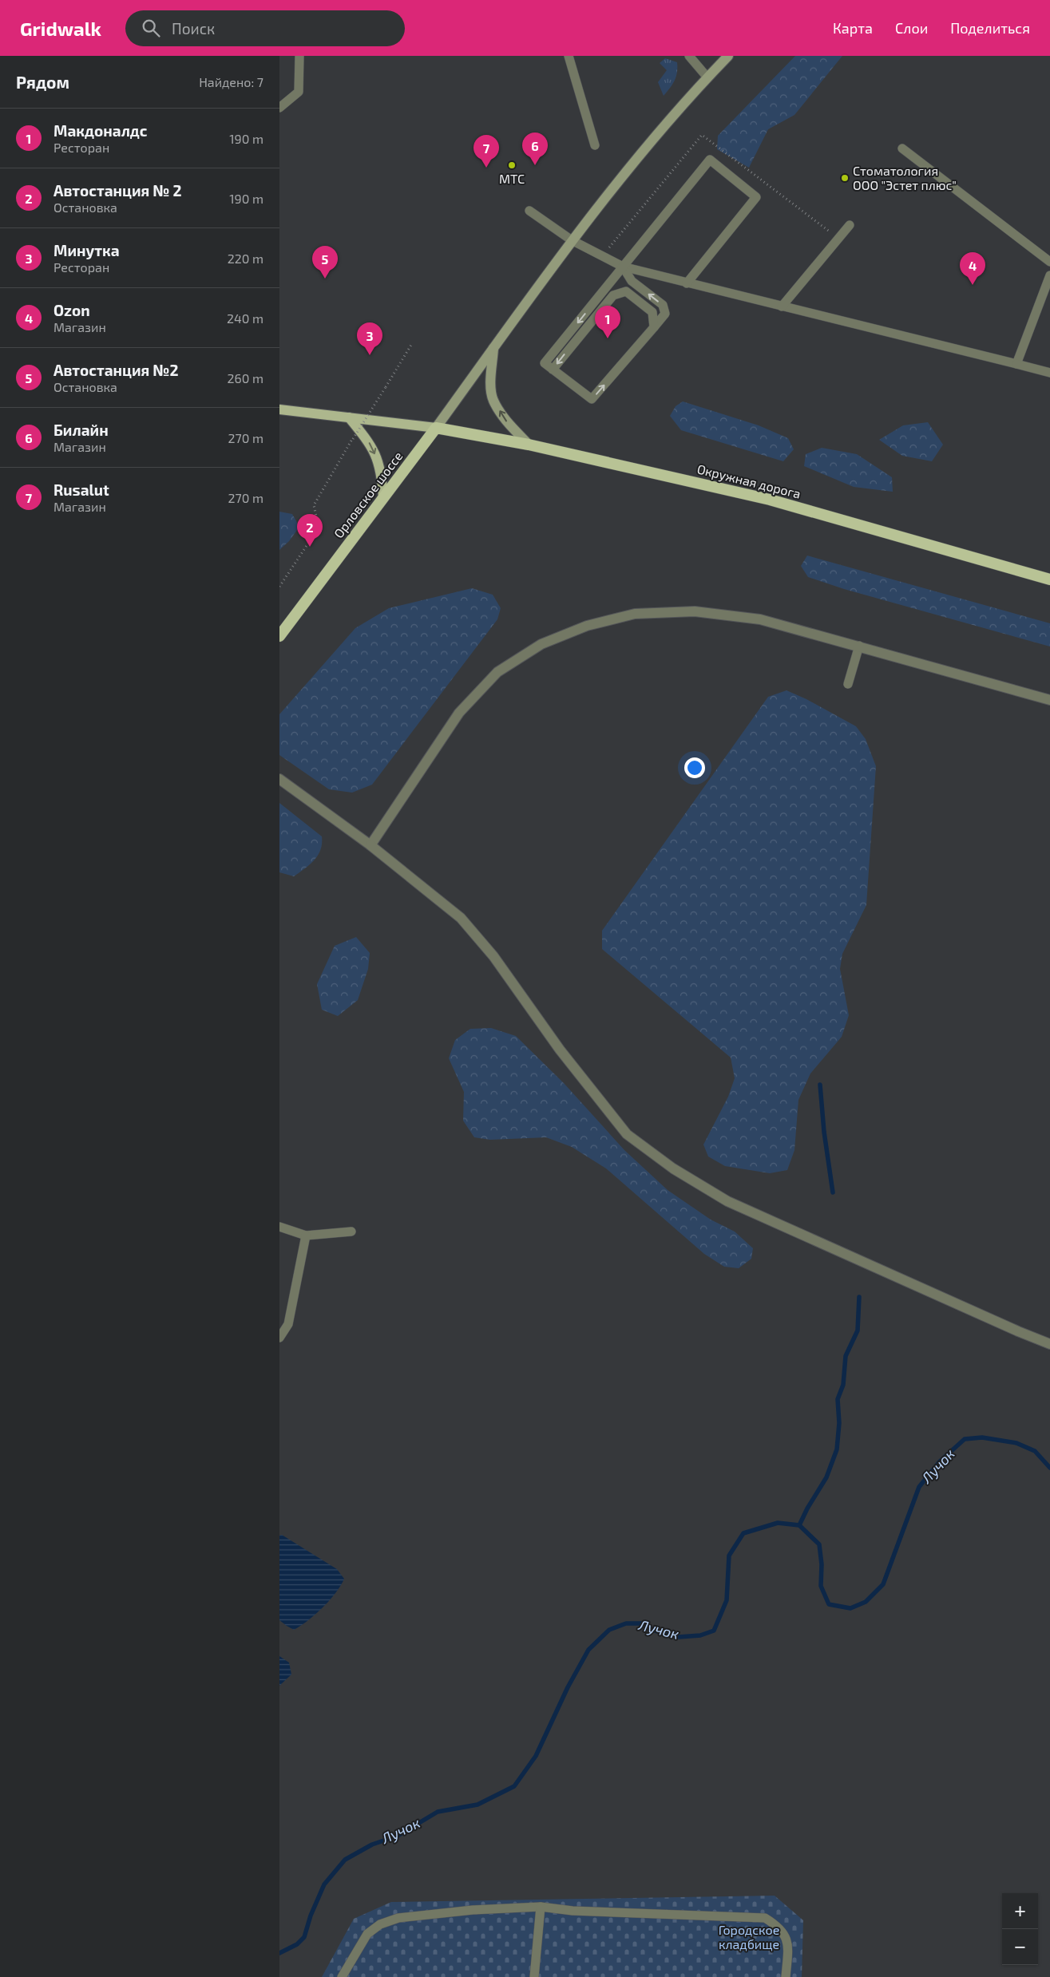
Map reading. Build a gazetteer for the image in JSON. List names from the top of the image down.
{
  "streets": {
    "highway": ["Окружная дорога", "Орловское шоссе"]
  },
  "crossings": [
    ["Окружная дорога", "Орловское шоссе"]
  ],
  "water": ["Лучок"],
  "parks": ["Городское кладбище"],
  "places": ["МТС", "Стоматология ООО \"Эстет плюс\""],
  "page": {
    "header": "Gridwalk",
    "search": "Поиск",
    "nav": ["Карта", "Слои", "Поделиться"],
    "heading": ["Рядом", "Найдено: 7"],
    "list": [
      {
        "mark": "1",
        "name": "Макдоналдс",
        "note": "Ресторан",
        "value": "190 m"
      },
      {
        "mark": "2",
        "name": "Автостанция № 2",
        "note": "Остановка",
        "value": "190 m"
      },
      {
        "mark": "3",
        "name": "Минутка",
        "note": "Ресторан",
        "value": "220 m"
      },
      {
        "mark": "4",
        "name": "Ozon",
        "note": "Магазин",
        "value": "240 m"
      },
      {
        "mark": "5",
        "name": "Автостанция №2",
        "note": "Остановка",
        "value": "260 m"
      },
      {
        "mark": "6",
        "name": "Билайн",
        "note": "Магазин",
        "value": "270 m"
      },
      {
        "mark": "7",
        "name": "Rusalut",
        "note": "Магазин",
        "value": "270 m"
      }
    ],
    "pins": [
      "6",
      "7",
      "5",
      "4",
      "1",
      "3",
      "2"
    ],
    "map_buttons": ["+", "−"]
  }
}
